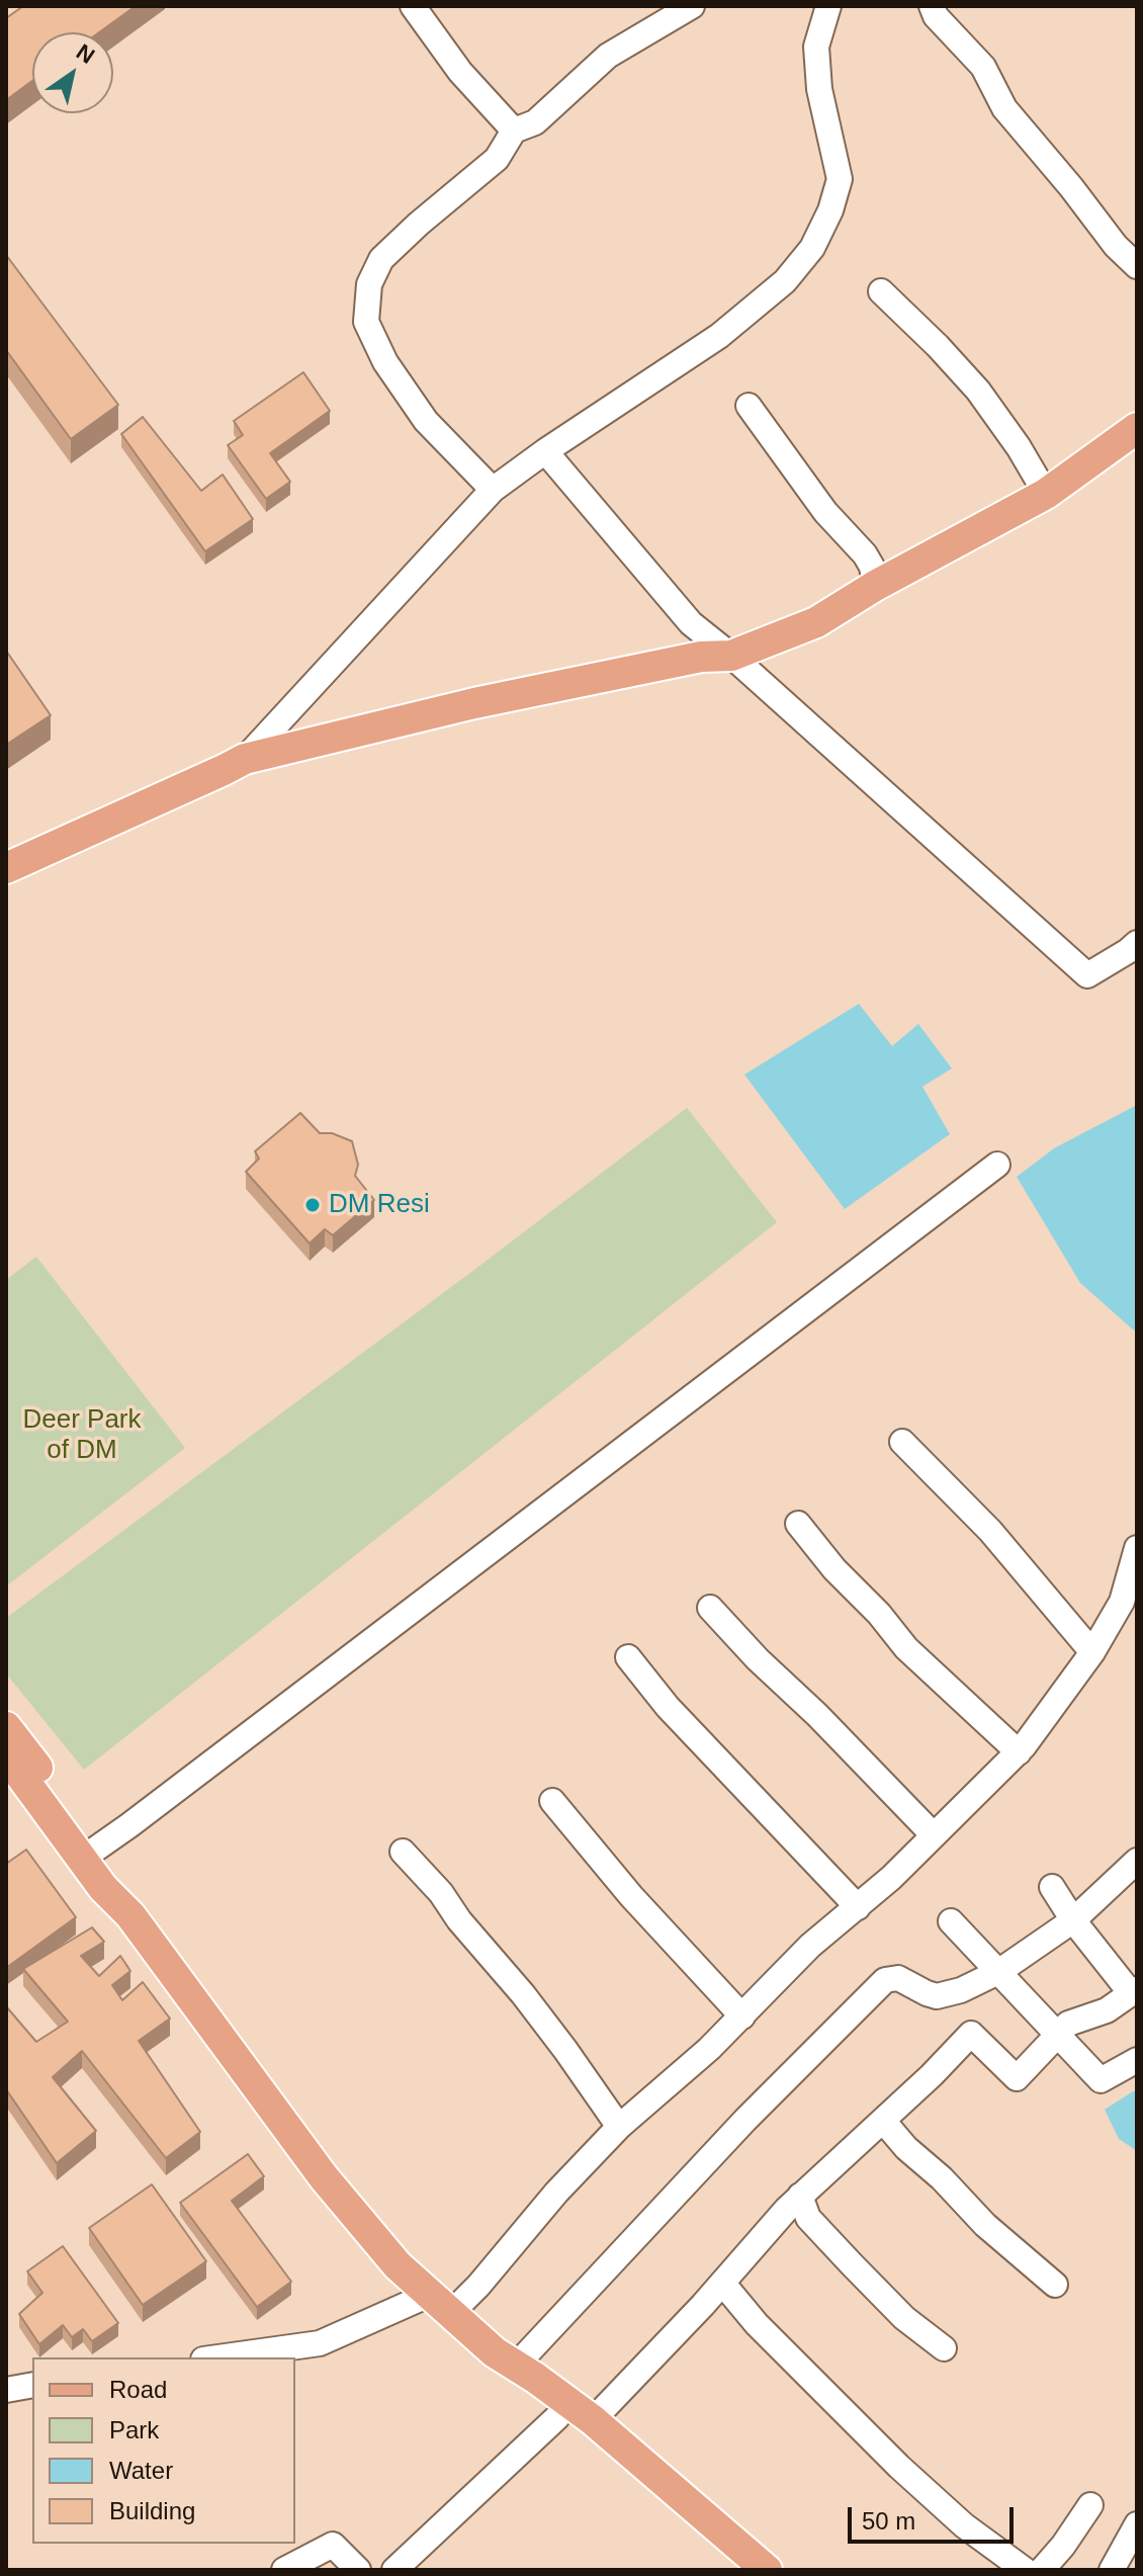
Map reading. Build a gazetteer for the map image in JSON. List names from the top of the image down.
{
  "parks": ["Deer Park of DM"],
  "places": ["DM Resi"],
  "legend": [
    "Road",
    "Park",
    "Water",
    "Building"
  ],
  "scale_bar": "50 m",
  "north": "top right"
}
